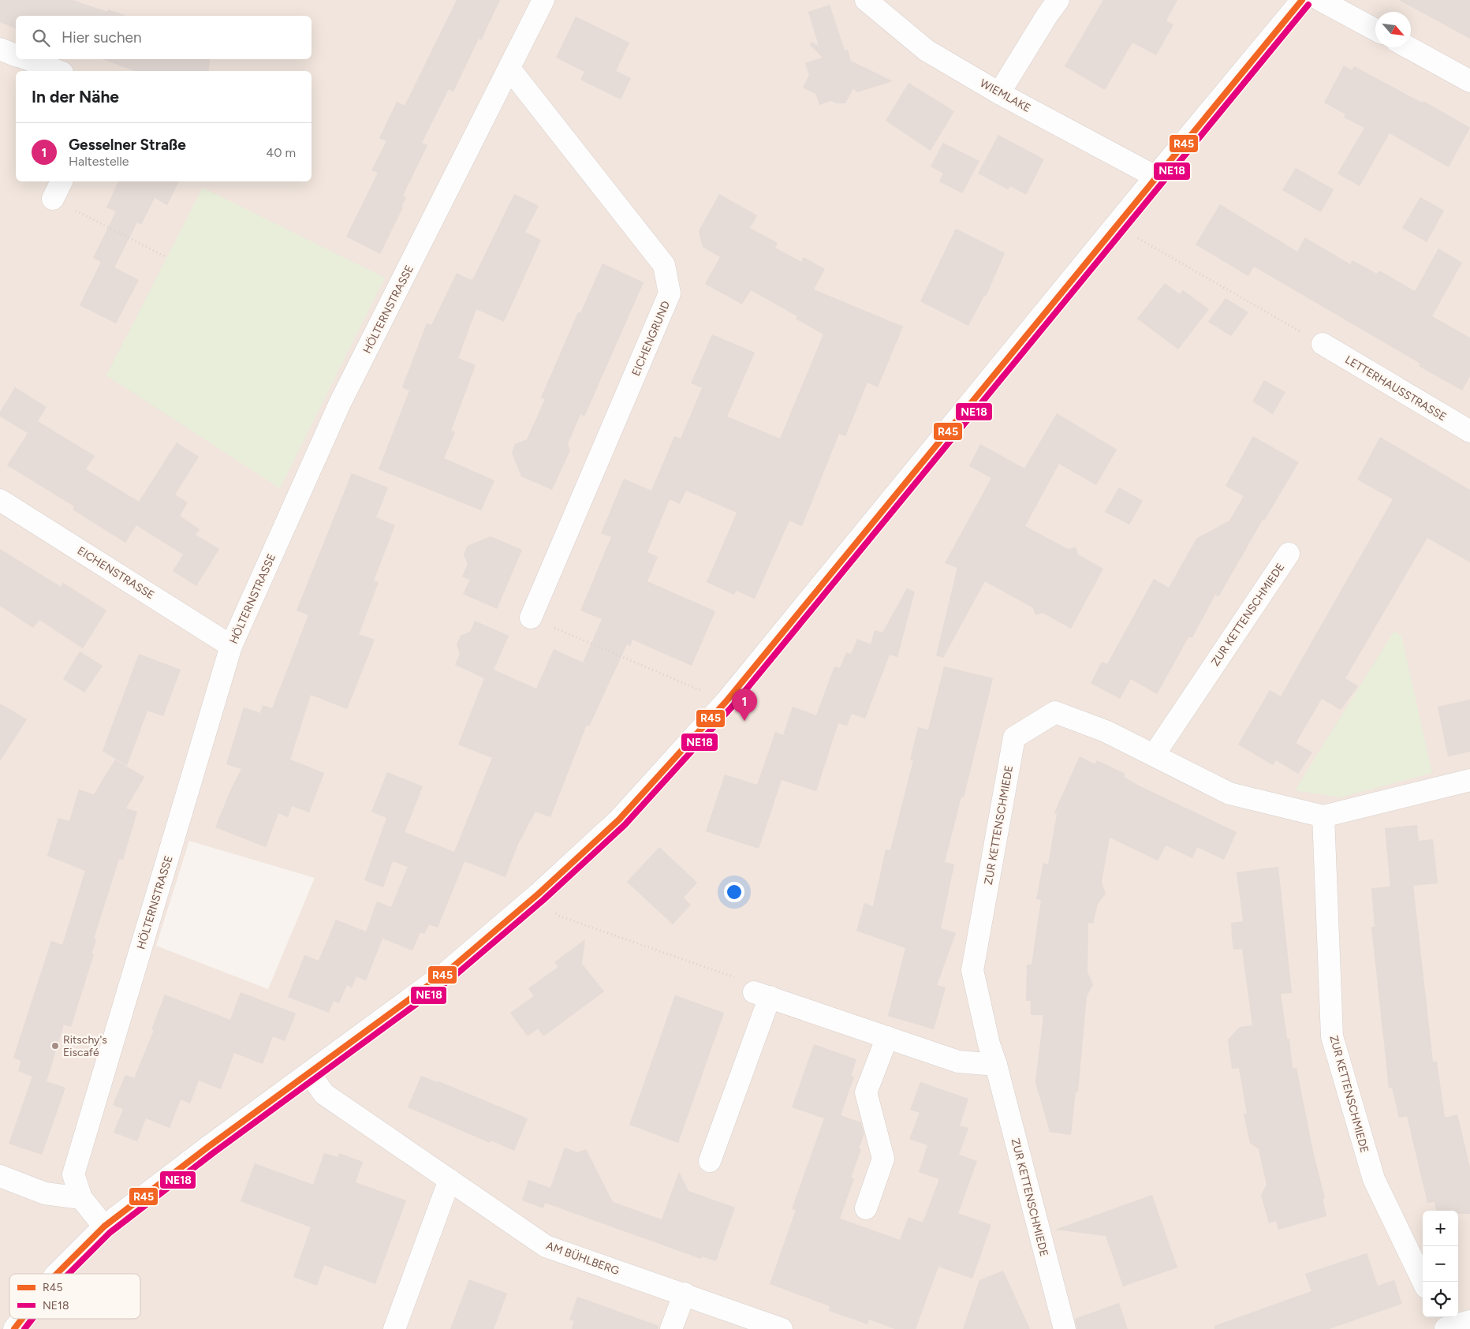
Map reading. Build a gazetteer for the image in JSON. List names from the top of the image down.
{
  "streets": {
    "street": [
      "WIEMLAKE",
      "HÖLTERNSTRASSE",
      "EICHENGRUND",
      "LETTERHAUSSTRASSE",
      "EICHENSTRASSE",
      "ZUR KETTENSCHMIEDE",
      "AM BÜHLBERG"
    ]
  },
  "crossings": [
    ["HÖLTERNSTRASSE", "EICHENGRUND"],
    ["HÖLTERNSTRASSE", "EICHENSTRASSE"]
  ],
  "places": ["Ritschy's Eiscafé"],
  "lines": ["transit line R45", "transit line NE18"],
  "legend": ["R45", "NE18"],
  "north": "bottom right",
  "page": {
    "search": "Hier suchen",
    "heading": "In der Nähe",
    "list": [
      {
        "mark": "1",
        "name": "Gesselner Straße",
        "note": "Haltestelle",
        "value": "40 m"
      }
    ],
    "pins": "1",
    "map_buttons": ["+", "−"]
  }
}
